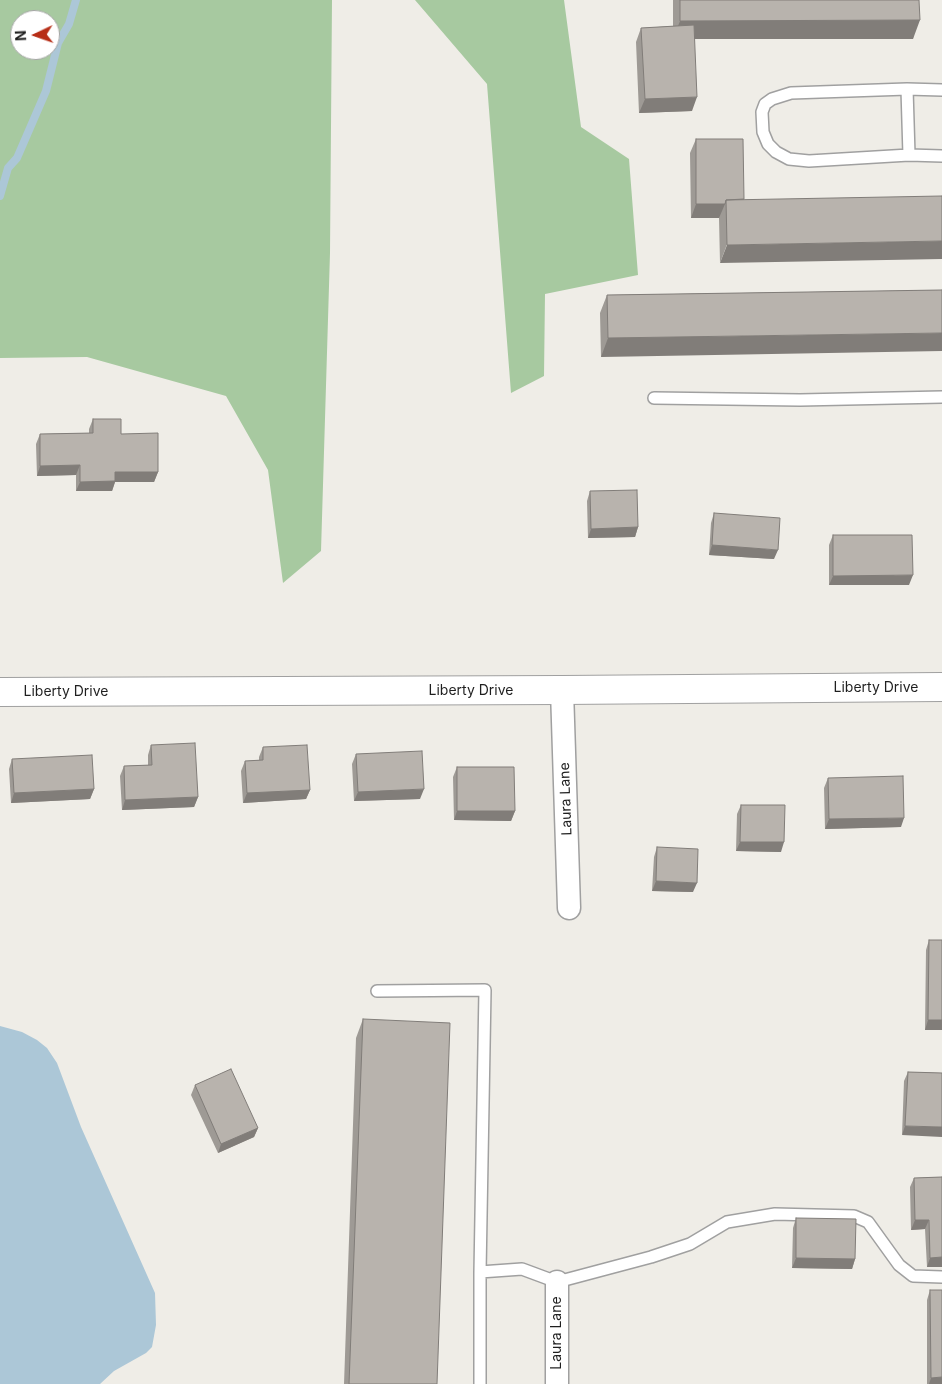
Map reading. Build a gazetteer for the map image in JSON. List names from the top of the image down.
{
  "streets": {
    "street": ["Liberty Drive", "Laura Lane"]
  },
  "crossings": [
    ["Liberty Drive", "Laura Lane"]
  ],
  "north": "left"
}
